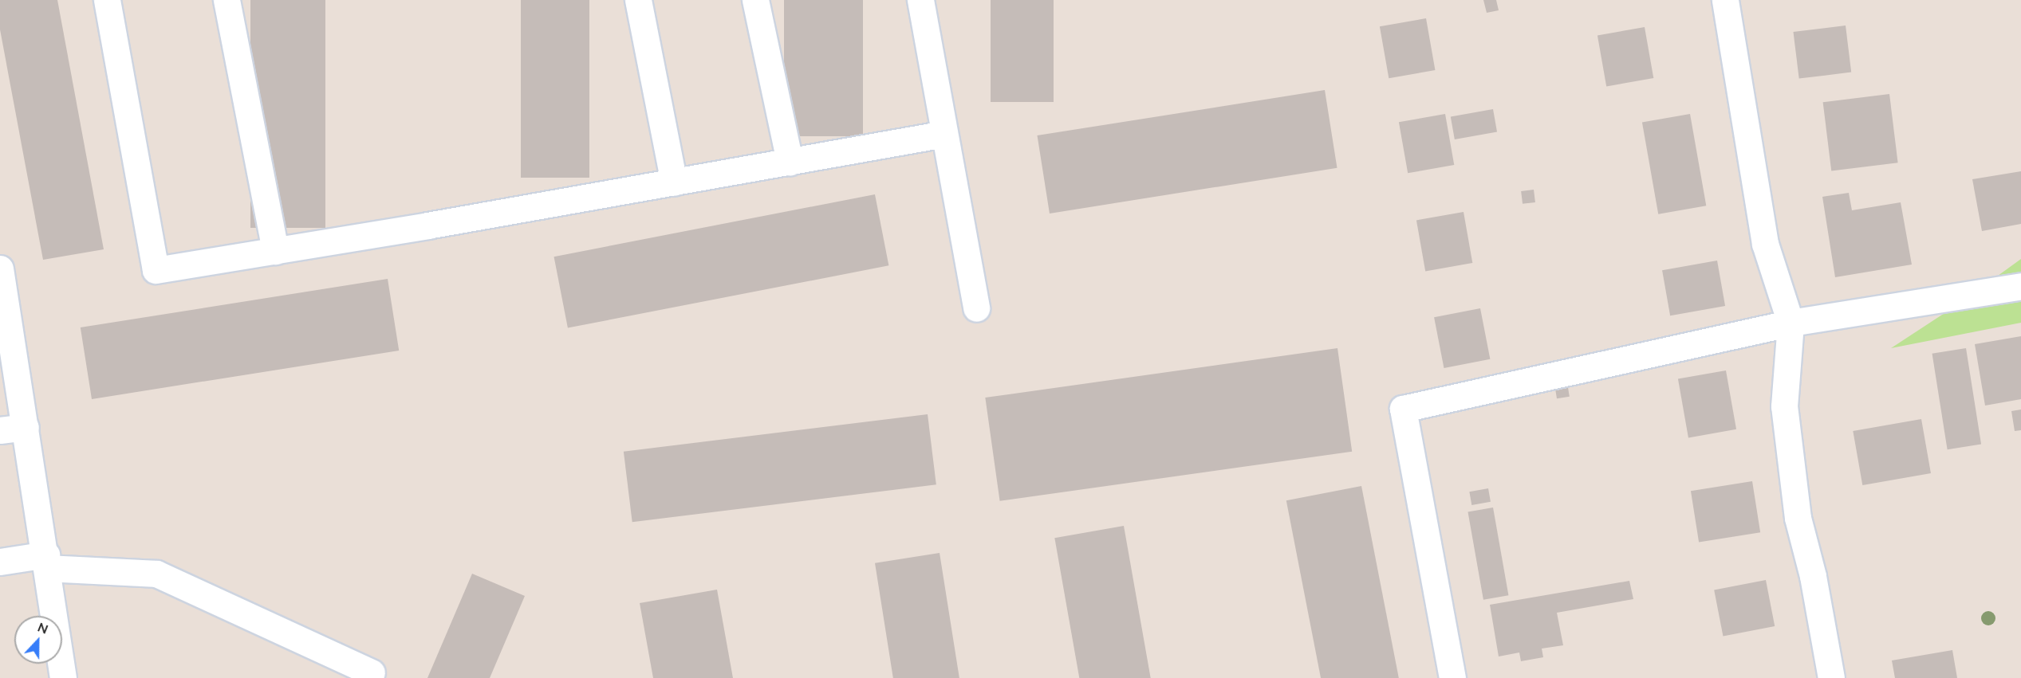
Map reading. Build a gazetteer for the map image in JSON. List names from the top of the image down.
{
  "north": "top"
}
